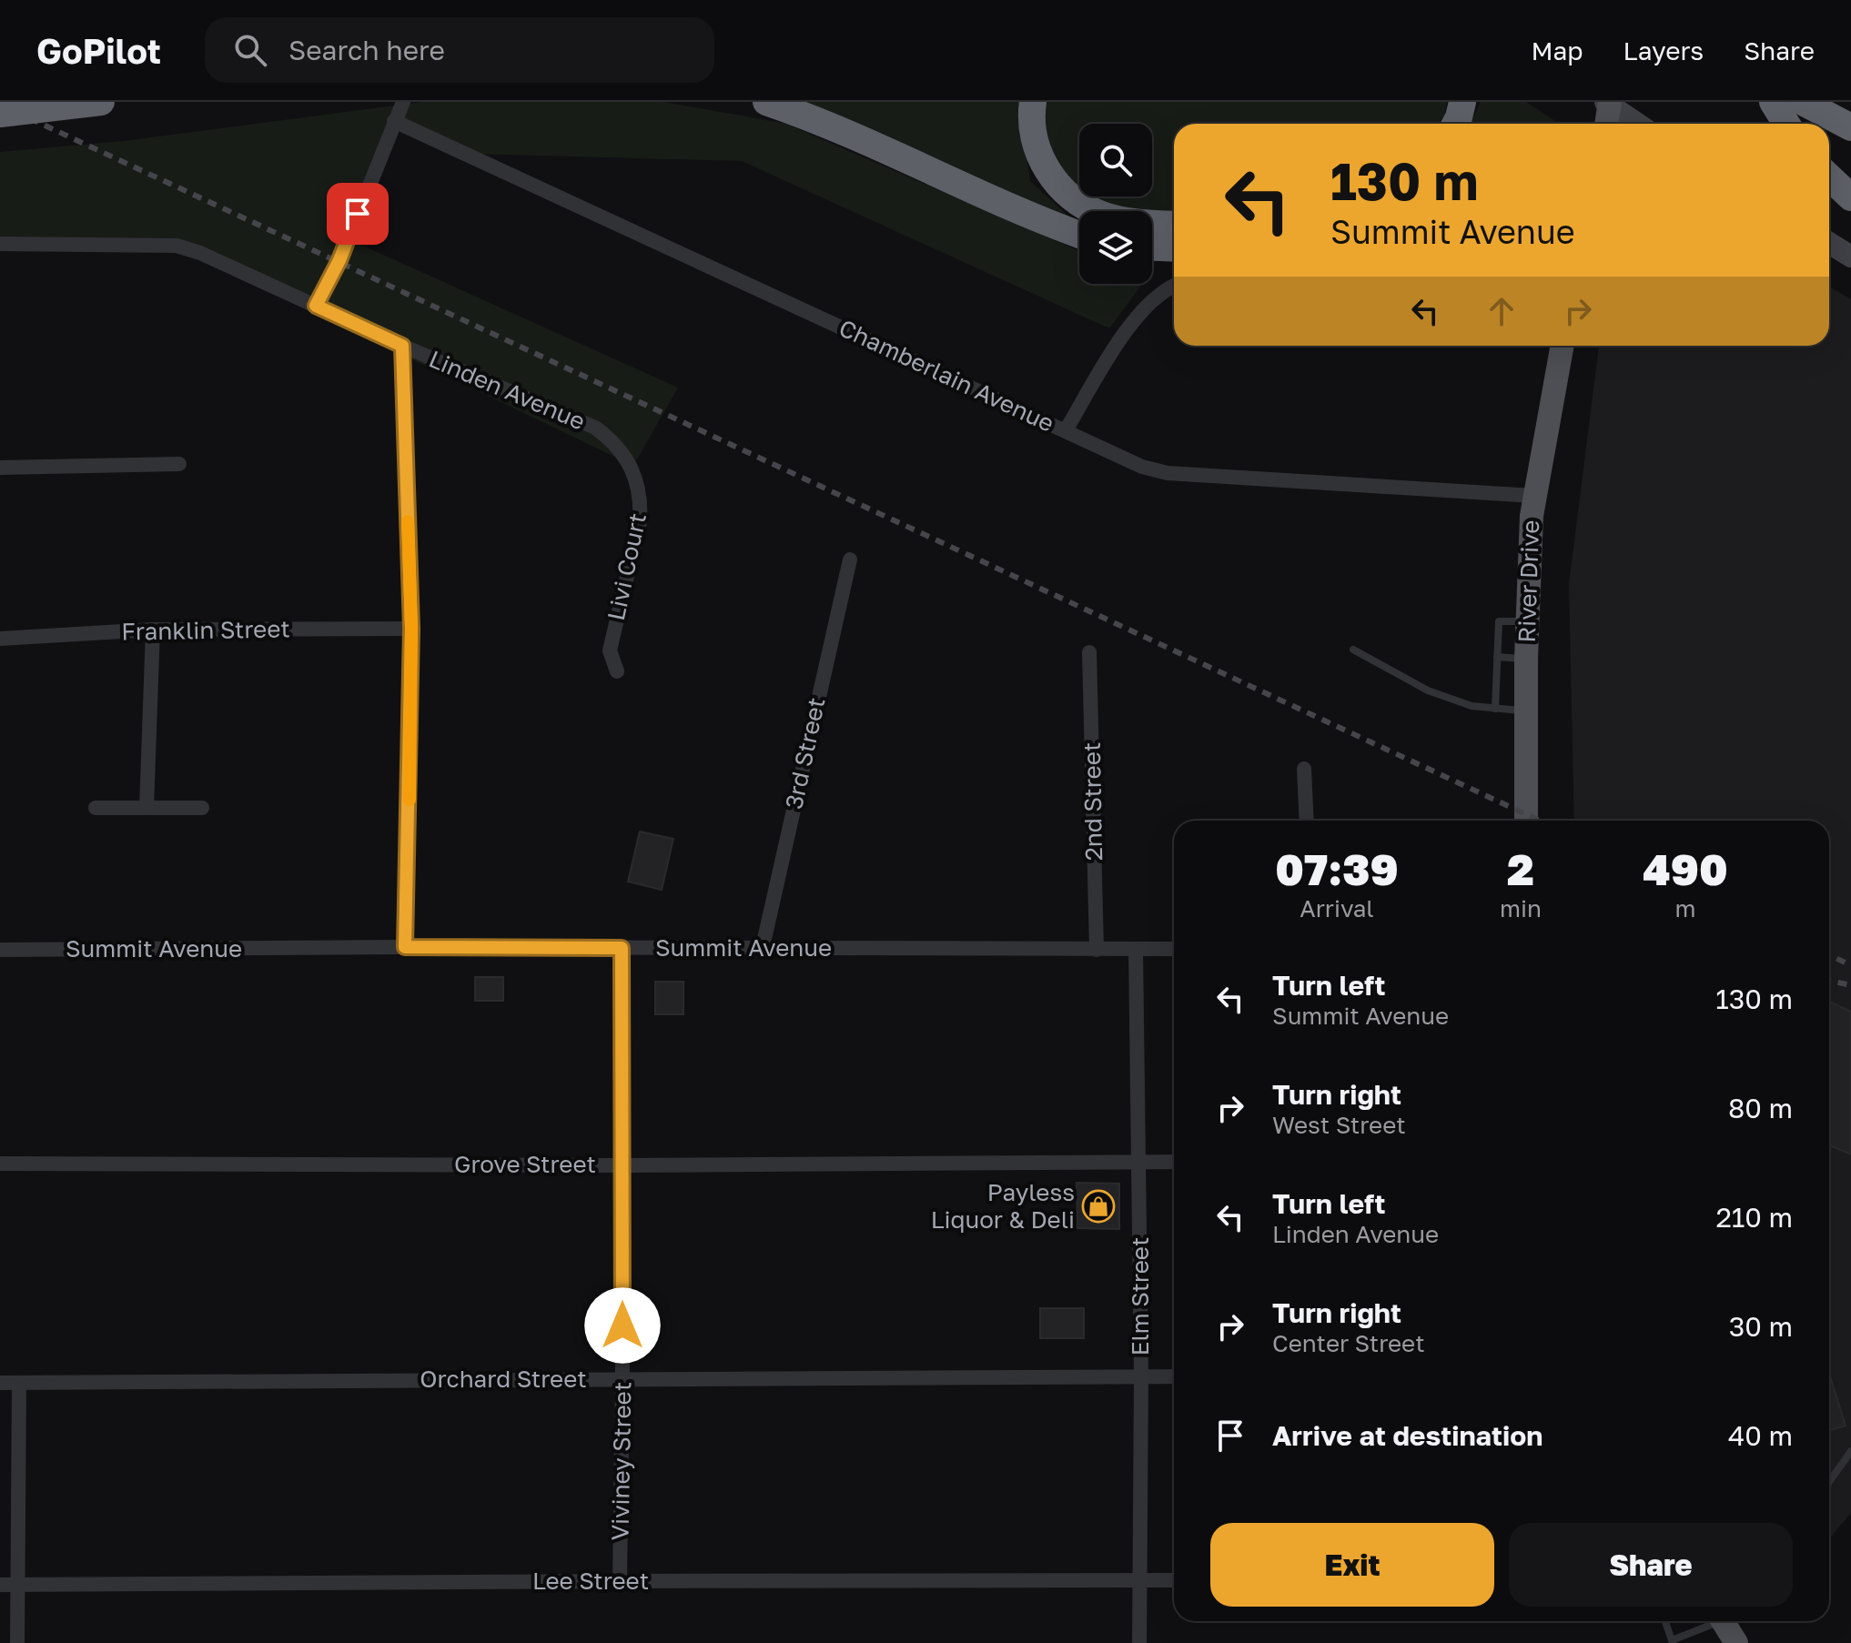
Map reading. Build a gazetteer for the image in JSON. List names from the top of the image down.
{
  "streets": {
    "main road": ["River Drive"],
    "street": [
      "Chamberlain Avenue",
      "Linden Avenue",
      "Livi Court",
      "Franklin Street",
      "3rd Street",
      "2nd Street",
      "Summit Avenue",
      "Grove Street",
      "Elm Street",
      "Orchard Street",
      "Viviney Street",
      "Lee Street"
    ]
  },
  "crossings": [
    ["Chamberlain Avenue", "River Drive"],
    ["Linden Avenue", "Livi Court"],
    ["3rd Street", "Summit Avenue"],
    ["2nd Street", "Summit Avenue"],
    ["Summit Avenue", "Elm Street"],
    ["Summit Avenue", "Viviney Street"],
    ["Grove Street", "Elm Street"],
    ["Grove Street", "Viviney Street"],
    ["Elm Street", "Orchard Street"],
    ["Elm Street", "Lee Street"],
    ["Orchard Street", "Viviney Street"],
    ["Viviney Street", "Lee Street"]
  ],
  "places": {
    "shop": ["Payless Liquor & Deli"]
  },
  "page": {
    "header": "GoPilot",
    "search": "Search here",
    "nav": ["Map", "Layers", "Share"],
    "turn": ["130 m", "Summit Avenue"],
    "eta": [
      "07:39",
      "Arrival",
      "2",
      "min",
      "490",
      "m"
    ],
    "list": [
      {
        "name": "Turn left",
        "note": "Summit Avenue",
        "value": "130 m"
      },
      {
        "name": "Turn right",
        "note": "West Street",
        "value": "80 m"
      },
      {
        "name": "Turn left",
        "note": "Linden Avenue",
        "value": "210 m"
      },
      {
        "name": "Turn right",
        "note": "Center Street",
        "value": "30 m"
      },
      {
        "name": "Arrive at destination",
        "value": "40 m"
      }
    ],
    "buttons": ["Exit", "Share"]
  }
}
